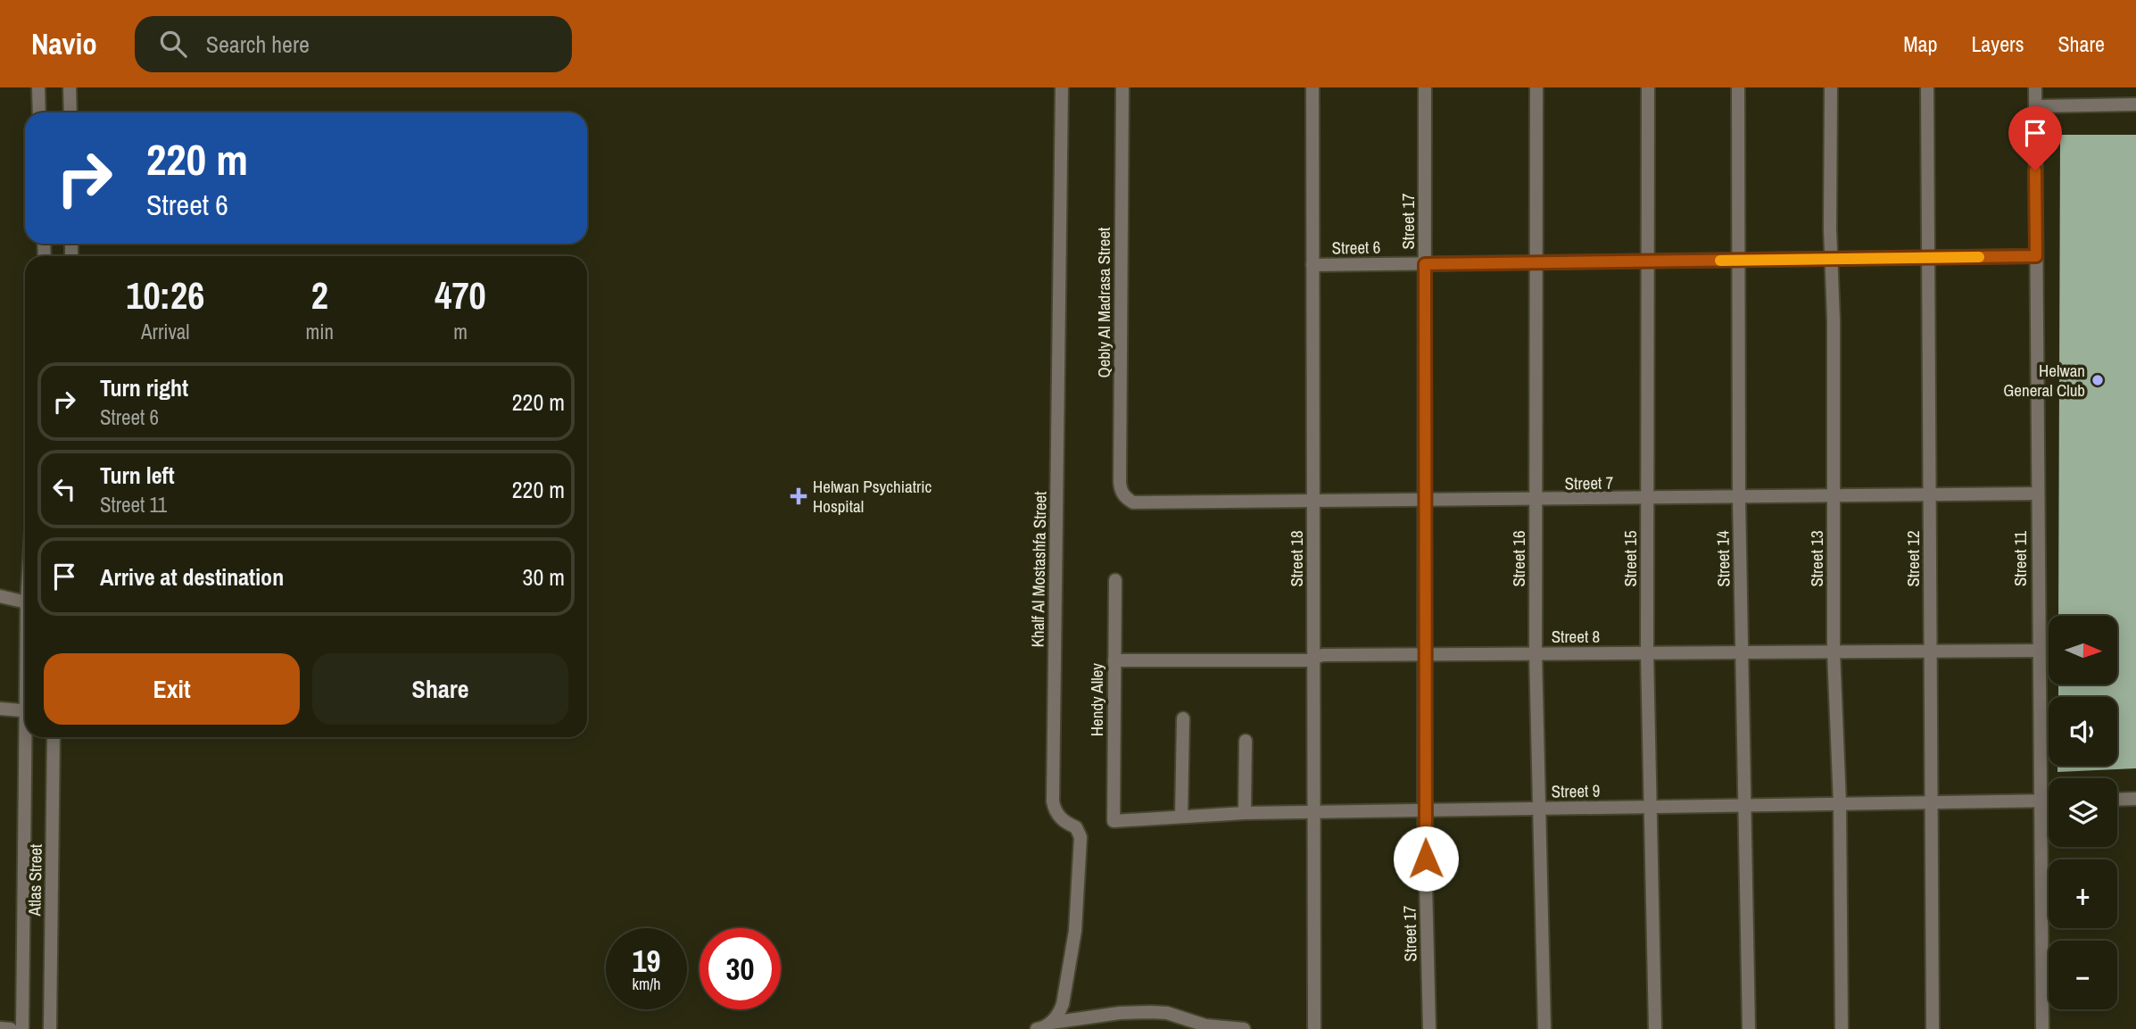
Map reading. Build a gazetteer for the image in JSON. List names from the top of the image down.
{
  "streets": {
    "street": [
      "Street 17",
      "Street 6",
      "Qebly Al Madrasa Street",
      "Street 7",
      "Street 18",
      "Street 16",
      "Street 15",
      "Street 14",
      "Street 13",
      "Street 12",
      "Street 11",
      "Khalf Al Mostashfa Street",
      "Street 8",
      "Hendy Alley",
      "Street 9",
      "Atlas Street"
    ]
  },
  "crossings": [
    ["Street 17", "Street 6"],
    ["Street 17", "Street 7"],
    ["Street 17", "Street 8"],
    ["Street 17", "Street 9"],
    ["Street 6", "Street 18"],
    ["Street 6", "Street 16"],
    ["Street 6", "Street 15"],
    ["Street 6", "Street 14"],
    ["Street 6", "Street 13"],
    ["Street 6", "Street 12"],
    ["Street 6", "Street 11"],
    ["Qebly Al Madrasa Street", "Street 7"],
    ["Street 7", "Street 18"],
    ["Street 7", "Street 16"],
    ["Street 7", "Street 15"],
    ["Street 7", "Street 14"],
    ["Street 7", "Street 13"],
    ["Street 7", "Street 12"],
    ["Street 7", "Street 11"],
    ["Street 18", "Street 8"],
    ["Street 18", "Street 9"],
    ["Street 16", "Street 8"],
    ["Street 16", "Street 9"],
    ["Street 15", "Street 8"],
    ["Street 15", "Street 9"],
    ["Street 14", "Street 8"],
    ["Street 14", "Street 9"],
    ["Street 13", "Street 8"],
    ["Street 13", "Street 9"],
    ["Street 12", "Street 8"],
    ["Street 12", "Street 9"],
    ["Street 11", "Street 8"],
    ["Street 11", "Street 9"],
    ["Street 8", "Hendy Alley"],
    ["Hendy Alley", "Street 9"]
  ],
  "places": {
    "other": ["Helwan General Club"],
    "health": ["Helwan Psychiatric Hospital"]
  },
  "north": "right",
  "page": {
    "header": "Navio",
    "search": "Search here",
    "nav": ["Map", "Layers", "Share"],
    "turn": ["220 m", "Street 6"],
    "eta": [
      "10:26",
      "Arrival",
      "2",
      "min",
      "470",
      "m"
    ],
    "list": [
      {
        "name": "Turn right",
        "note": "Street 6",
        "value": "220 m"
      },
      {
        "name": "Turn left",
        "note": "Street 11",
        "value": "220 m"
      },
      {
        "name": "Arrive at destination",
        "value": "30 m"
      }
    ],
    "map_buttons": ["+", "−"],
    "buttons": ["Exit", "Share"],
    "speed": "19 km/h",
    "limit": "30"
  }
}
